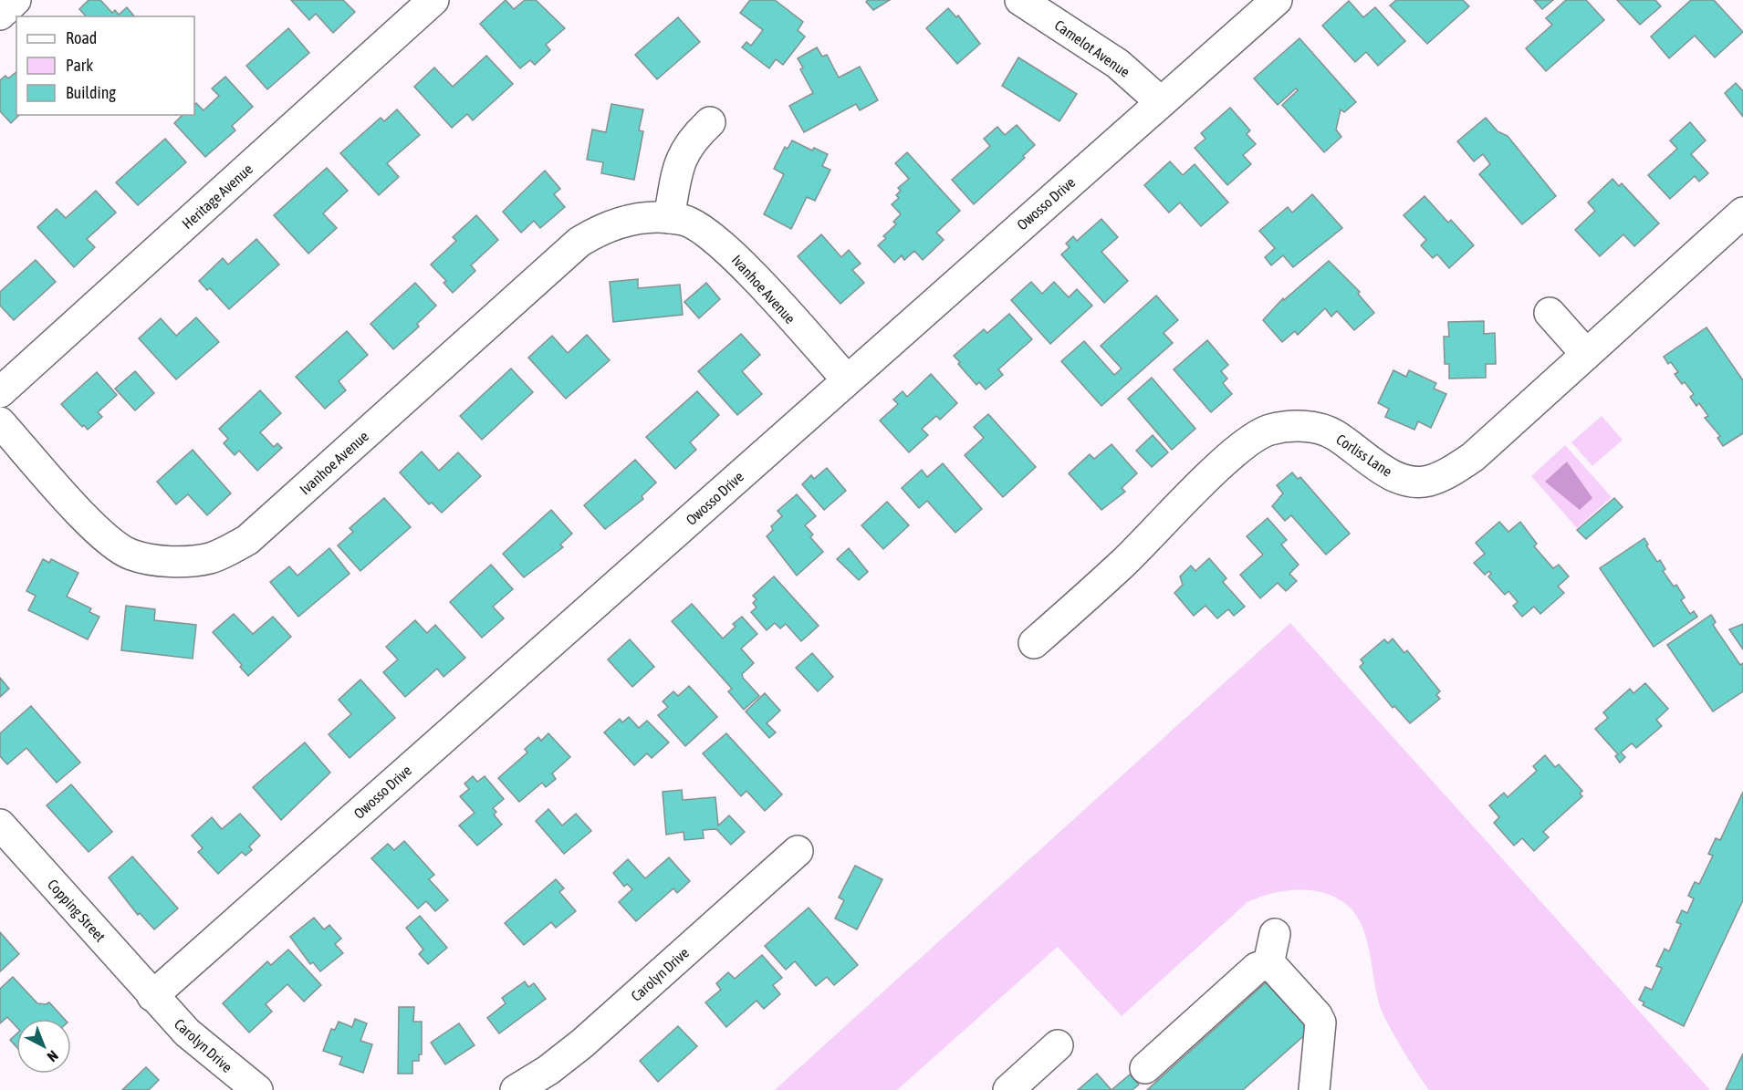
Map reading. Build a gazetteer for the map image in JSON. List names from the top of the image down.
{
  "streets": {
    "street": [
      "Camelot Avenue",
      "Heritage Avenue",
      "Owosso Drive",
      "Ivanhoe Avenue",
      "Corliss Lane",
      "Copping Street",
      "Carolyn Drive"
    ]
  },
  "crossings": [
    ["Camelot Avenue", "Owosso Drive"],
    ["Owosso Drive", "Ivanhoe Avenue"],
    ["Owosso Drive", "Copping Street"],
    ["Owosso Drive", "Carolyn Drive"],
    ["Copping Street", "Carolyn Drive"]
  ],
  "legend": ["Road", "Park", "Building"],
  "north": "bottom right"
}
